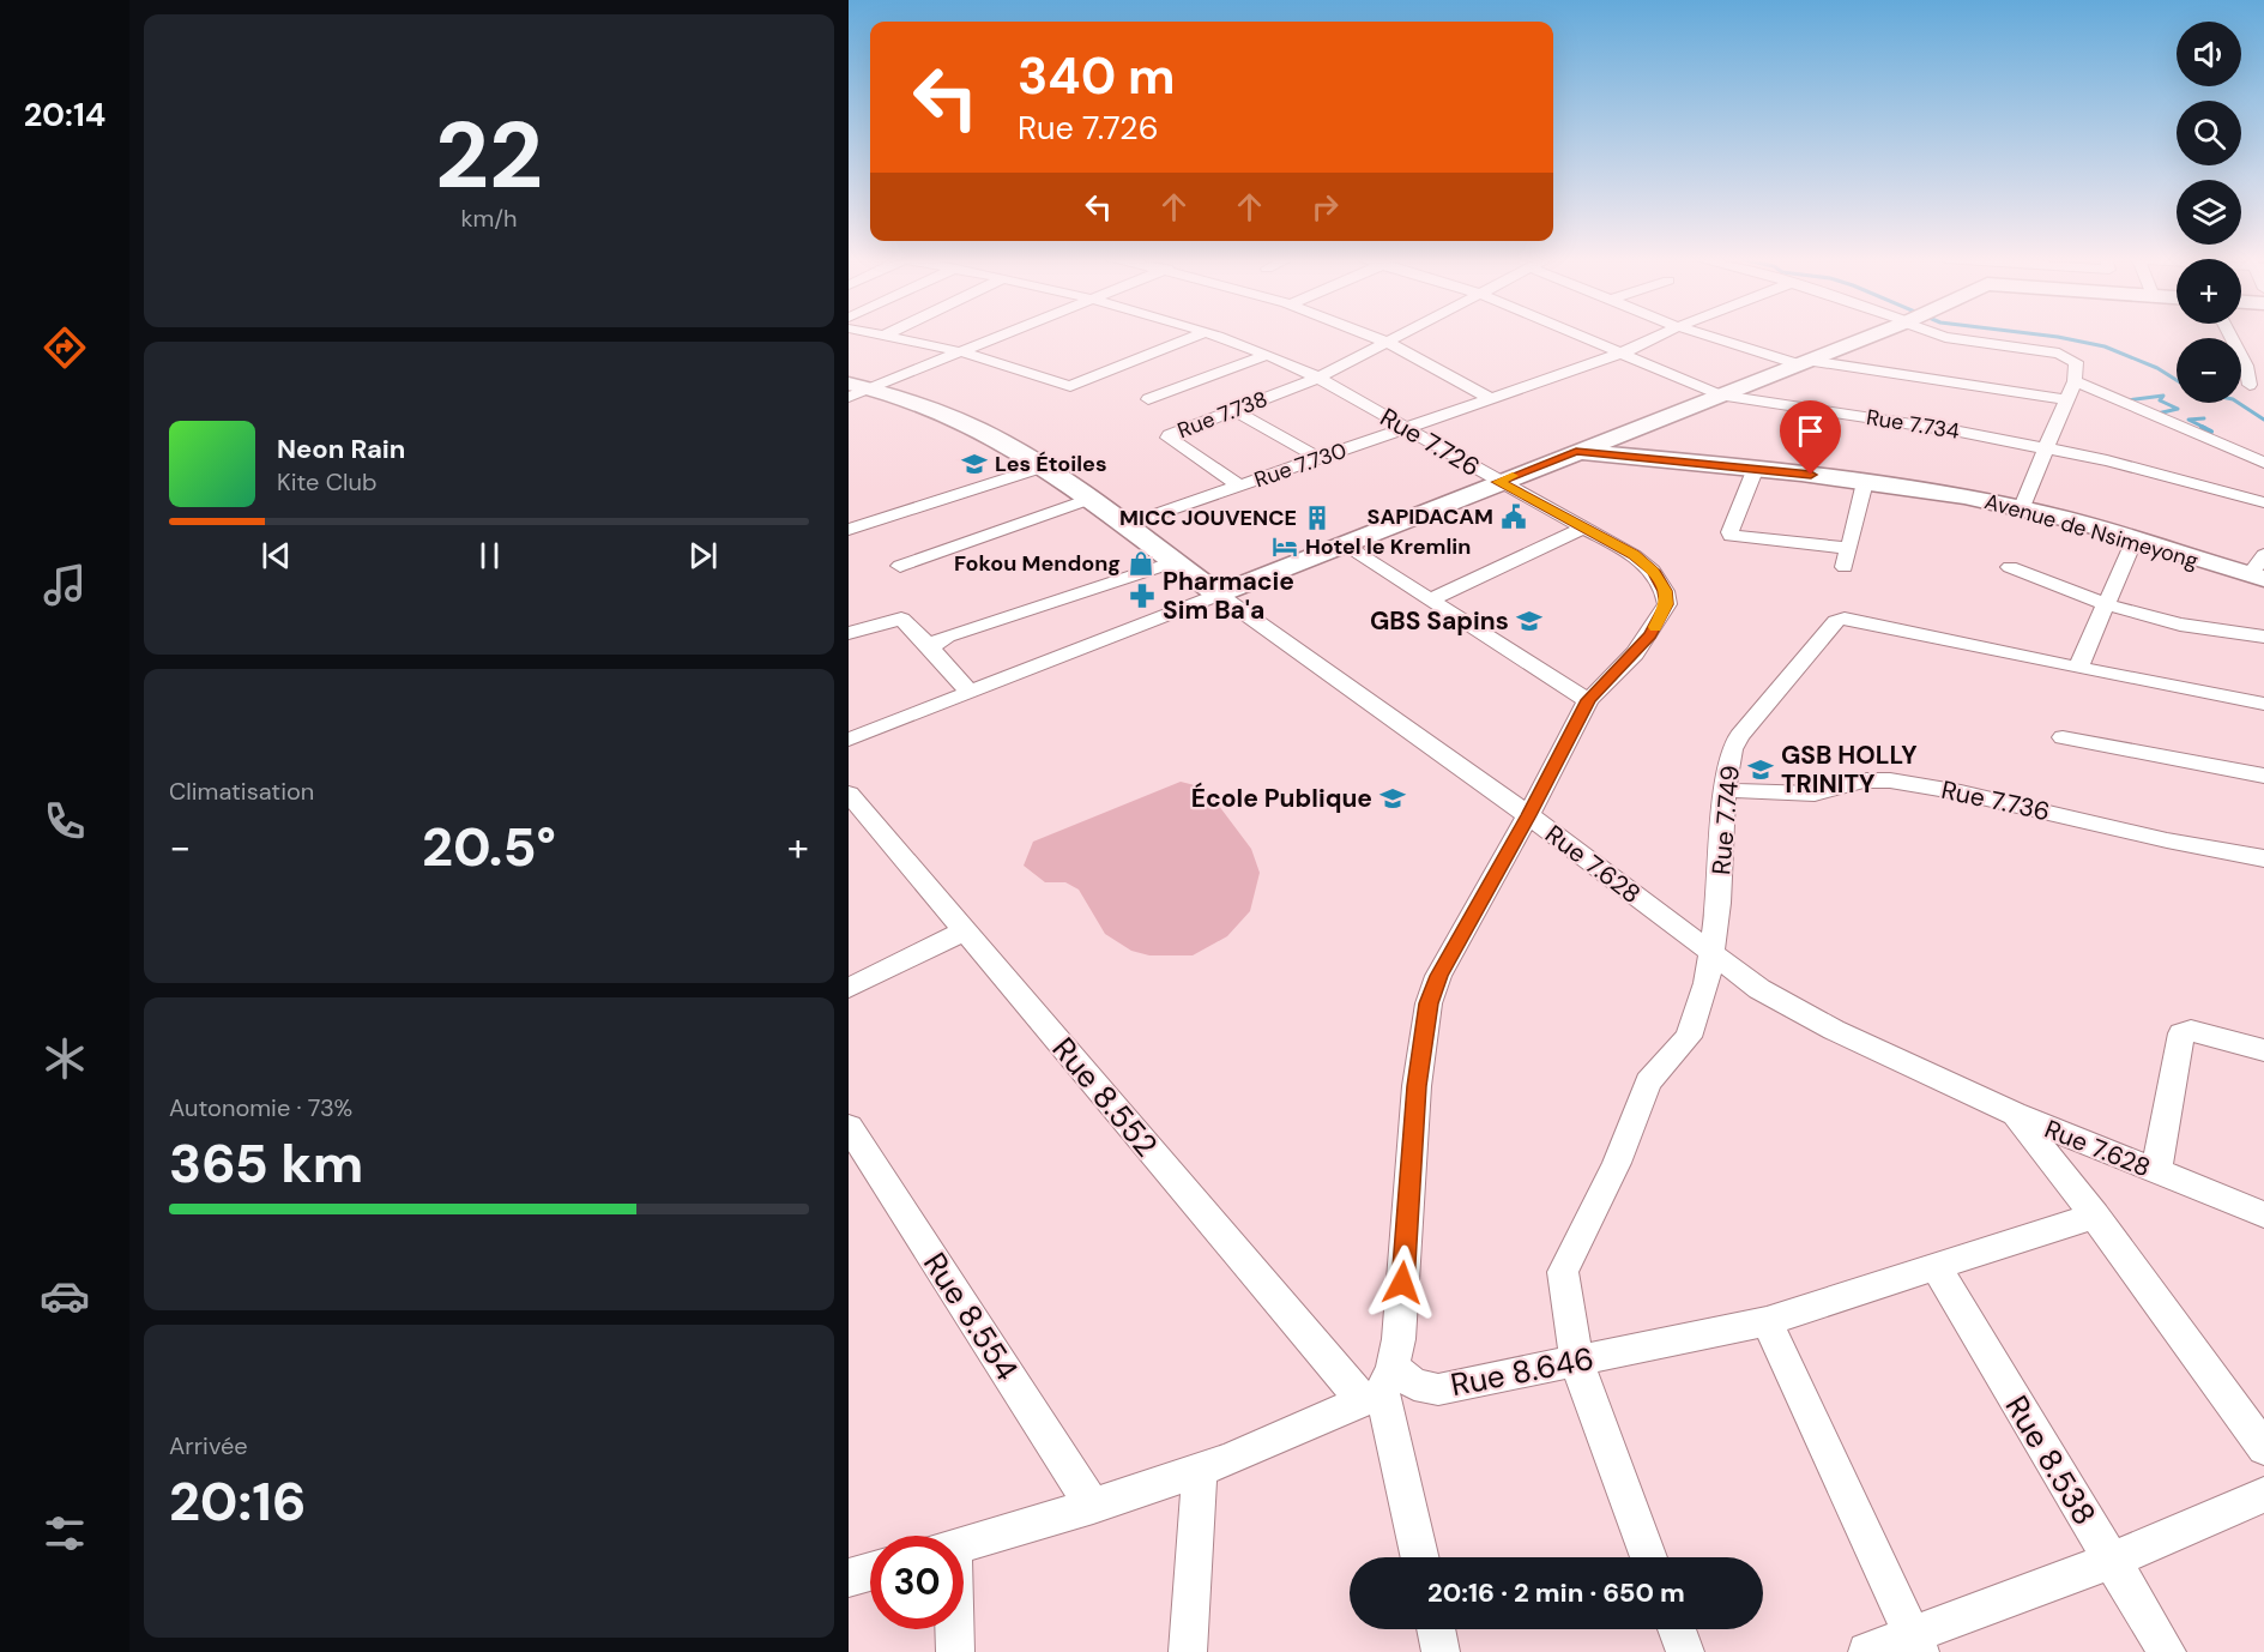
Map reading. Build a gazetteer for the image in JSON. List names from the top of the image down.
{
  "streets": {
    "main road": ["Avenue de Nsimeyong", "Rue 7.628"],
    "street": [
      "Rue 7.738",
      "Rue 7.734",
      "Rue 7.726",
      "Rue 7.730",
      "Rue 7.736",
      "Rue 7.749",
      "Rue 8.552",
      "Rue 8.554",
      "Rue 8.646",
      "Rue 8.538"
    ]
  },
  "crossings": [
    ["Rue 7.738", "Rue 7.726"],
    ["Rue 7.738", "Rue 7.730"],
    ["Rue 7.734", "Rue 7.730"],
    ["Rue 7.726", "Rue 7.730"],
    ["Rue 7.726", "Rue 7.628"],
    ["Rue 7.726", "Rue 8.552"],
    ["Rue 7.726", "Rue 8.646"],
    ["Rue 7.730", "Rue 7.628"],
    ["Rue 7.736", "Rue 7.749"],
    ["Rue 7.749", "Rue 7.628"],
    ["Rue 7.749", "Rue 8.646"],
    ["Rue 8.552", "Rue 8.646"],
    ["Rue 8.646", "Rue 8.538"]
  ],
  "places": {
    "school or university": [
      "Les Étoiles",
      "GBS Sapins",
      "GSB HOLLY TRINITY",
      "École Publique"
    ],
    "public building": ["SAPIDACAM"],
    "building": ["MICC JOUVENCE"],
    "hotel": ["Hotel le Kremlin"],
    "shop": ["Fokou Mendong"],
    "pharmacy": ["Pharmacie Sim Ba'a"]
  },
  "page": {
    "tabs": "20:14",
    "tile": [
      ["22", "km/h"],
      "Climatisation",
      ["Autonomie · 73%", "365 km"],
      ["Arrivée", "20:16"]
    ],
    "map_buttons": ["+", "−"],
    "turn": ["340 m", "Rue 7.726"],
    "song": ["Neon Rain", "Kite Club"],
    "heat": ["−", "20.5°", "+"],
    "limit": "30",
    "trip": "20:16 · 2 min · 650 m"
  }
}
